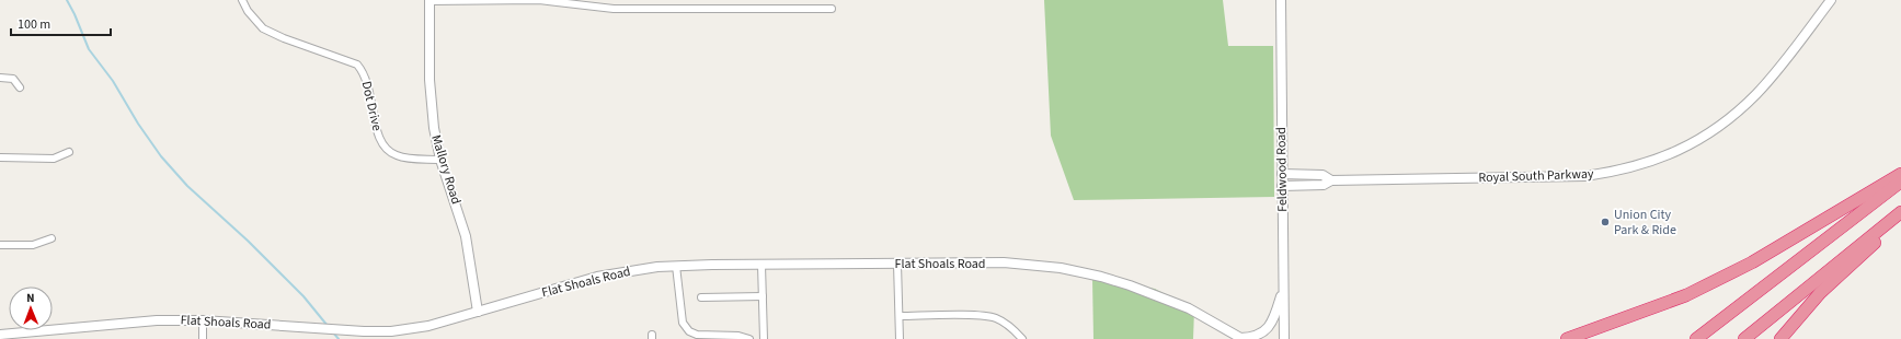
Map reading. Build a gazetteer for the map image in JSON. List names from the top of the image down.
{
  "streets": {
    "street": [
      "Dot Drive",
      "Mallory Road",
      "Feldwood Road",
      "Royal South Parkway",
      "Flat Shoals Road"
    ]
  },
  "crossings": [
    ["Dot Drive", "Mallory Road"],
    ["Mallory Road", "Flat Shoals Road"],
    ["Feldwood Road", "Royal South Parkway"]
  ],
  "places": ["Union City Park & Ride"],
  "scale_bar": "100 m",
  "north": "top"
}
